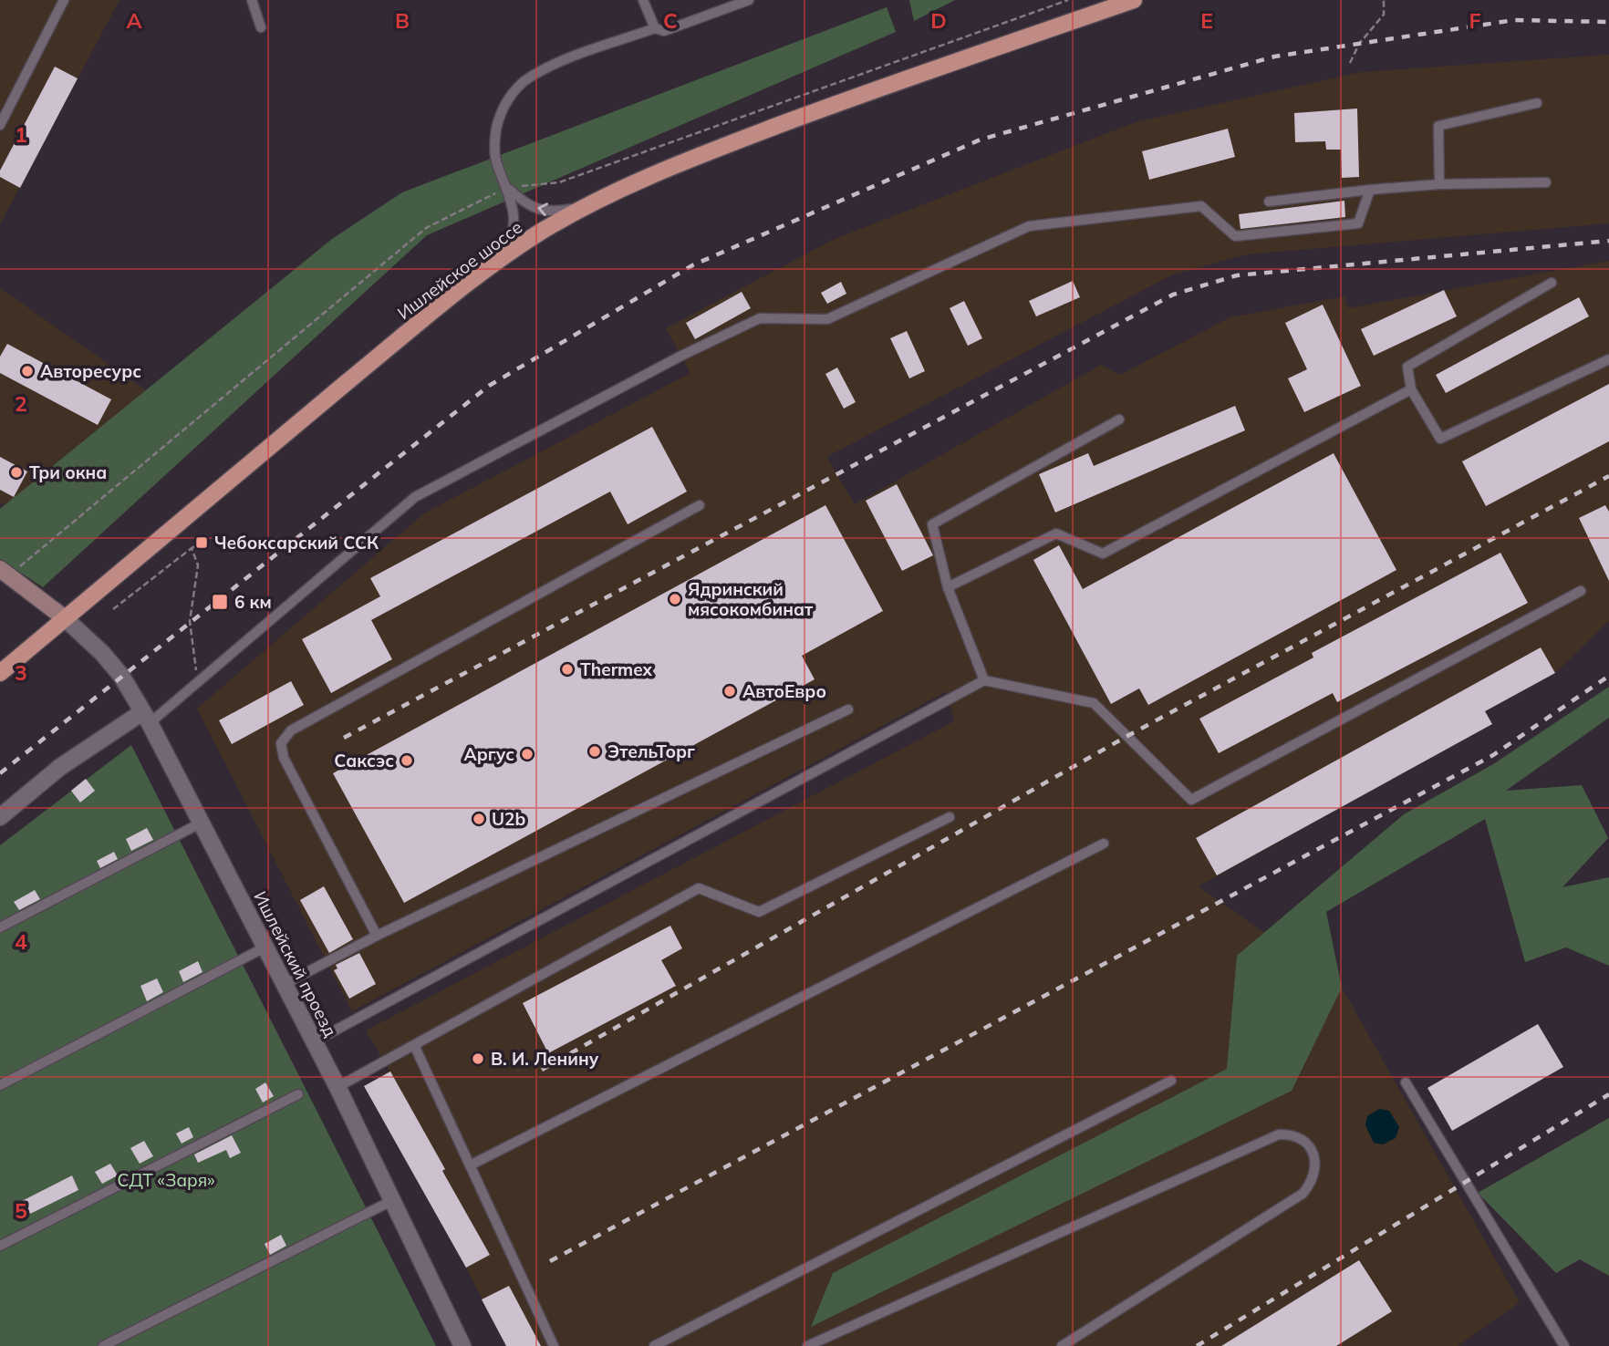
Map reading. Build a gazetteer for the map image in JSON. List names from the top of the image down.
{
  "streets": {
    "main road": ["Ишлейское шоссе"],
    "street": ["Ишлейский проезд"]
  },
  "crossings": [
    ["Ишлейское шоссе", "Ишлейский проезд"]
  ],
  "parks": ["СДТ «Заря»"],
  "places": {
    "other": [
      "Авторесурс",
      "Три окна",
      "Ядринский мясокомбинат",
      "Thermex",
      "АвтоЕвро",
      "ЭтельТорг",
      "Аргус",
      "Саксэс",
      "U2b",
      "В. И. Ленину"
    ],
    "transit": ["Чебоксарский ССК", "6 км"]
  },
  "grid": {
    "columns": [
      "A",
      "B",
      "C",
      "D",
      "E",
      "F"
    ],
    "rows": [
      "1",
      "2",
      "3",
      "4",
      "5"
    ]
  }
}
